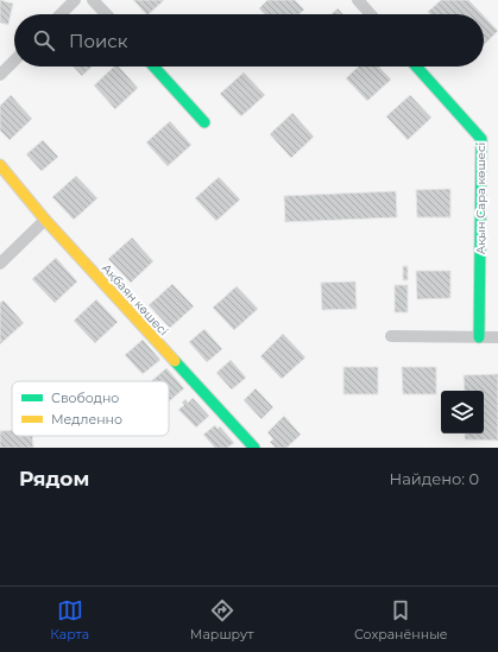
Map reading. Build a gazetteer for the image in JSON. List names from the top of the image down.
{
  "streets": {
    "street": ["Ақын Сара көшесі", "Ақбаян көшесі"]
  },
  "legend": ["Свободно", "Медленно"],
  "page": {
    "search": "Поиск",
    "heading": ["Рядом", "Найдено: 0"],
    "nav": ["Карта", "Маршрут", "Сохранённые"]
  }
}
